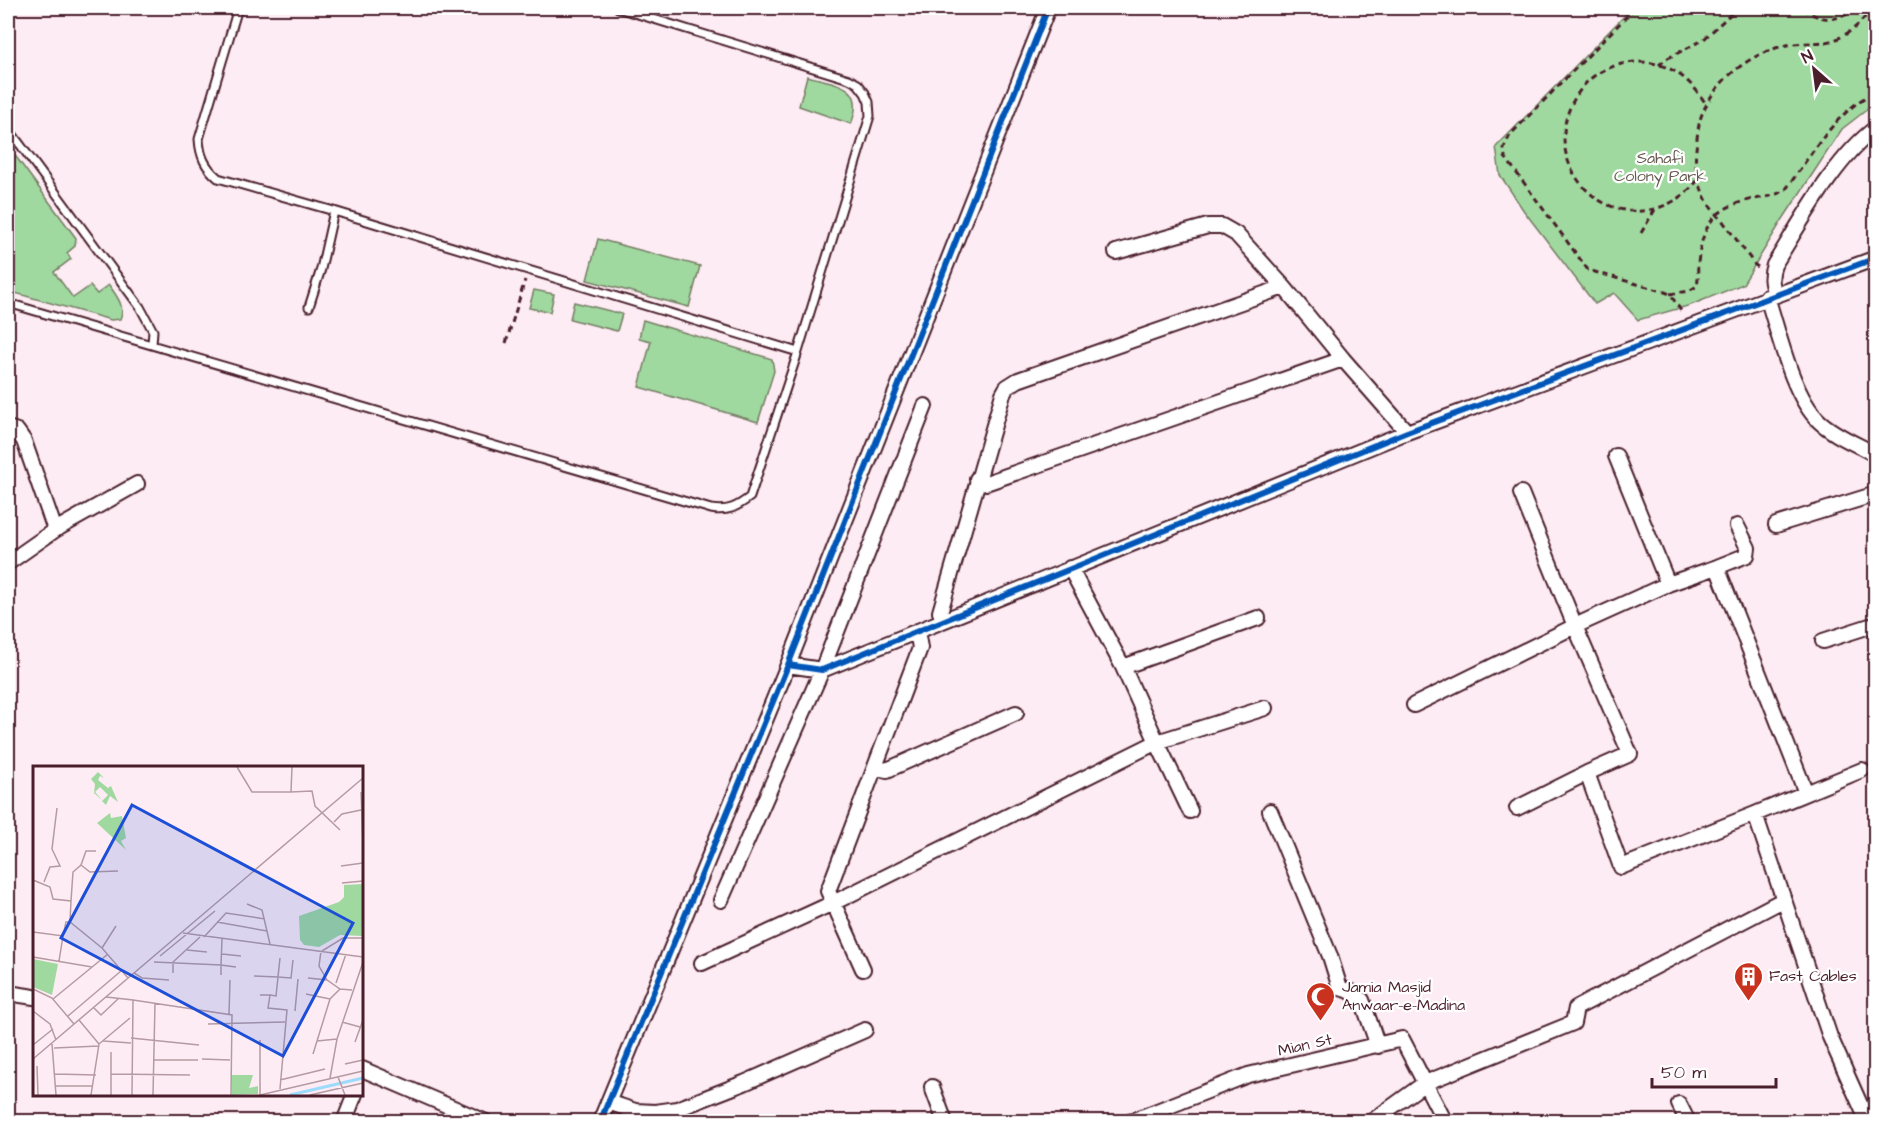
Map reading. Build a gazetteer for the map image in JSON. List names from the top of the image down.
{
  "streets": {
    "street": ["Mian St"]
  },
  "parks": ["Sahafi Colony Park"],
  "places": {
    "building": ["Fast Cables"],
    "mosque": ["Jamia Masjid Anwaar-e-Madina"]
  },
  "scale_bar": "50 m",
  "north": "top left"
}
